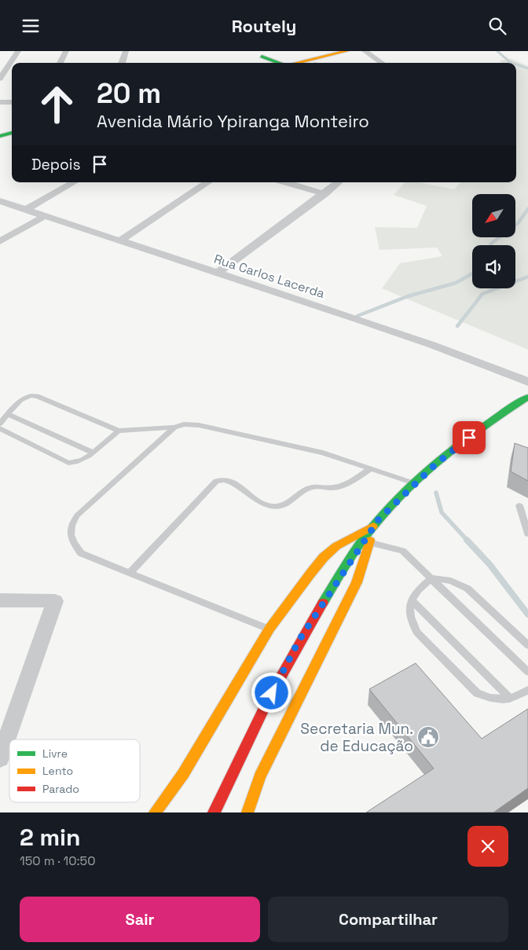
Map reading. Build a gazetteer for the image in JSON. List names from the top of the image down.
{
  "streets": {
    "street": ["Rua Carlos Lacerda"]
  },
  "places": {
    "public building": ["Secretaria Mun. de Educação"]
  },
  "legend": ["Livre", "Lento", "Parado"],
  "north": "bottom left",
  "page": {
    "header": "Routely",
    "turn": ["20 m", "Avenida Mário Ypiranga Monteiro"],
    "then": "Depois",
    "heading": ["2 min", "150 m · 10:50"],
    "buttons": ["Sair", "Compartilhar"]
  }
}
